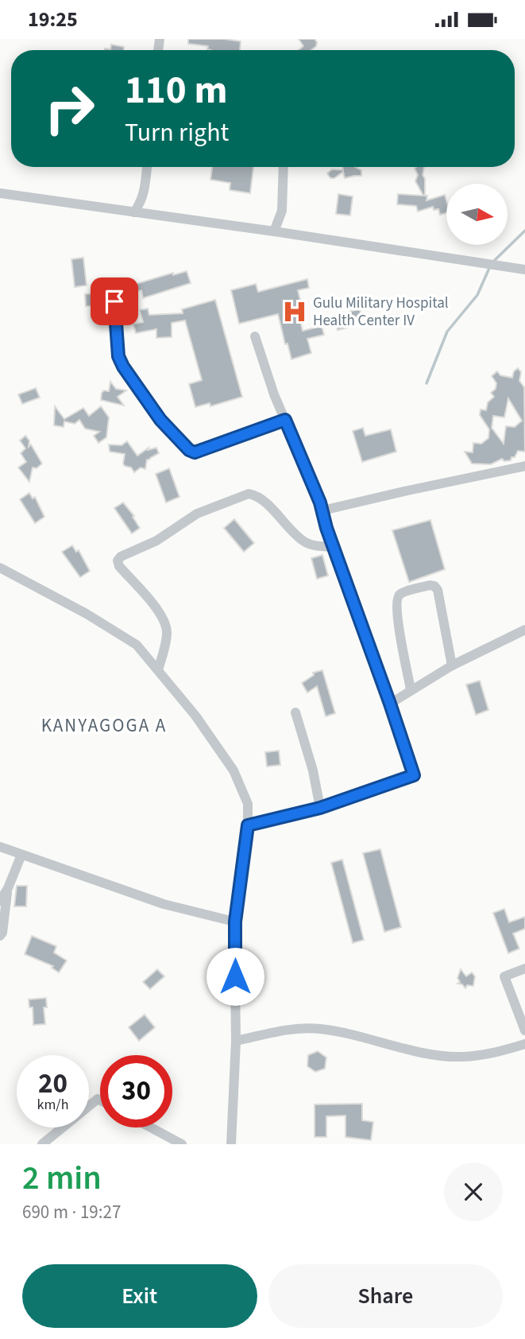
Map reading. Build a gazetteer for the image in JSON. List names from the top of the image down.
{
  "districts": ["KANYAGOGA A"],
  "places": {
    "hospital": ["Gulu Military Hospital Health Center IV"]
  },
  "north": "right",
  "page": {
    "status": "19:25",
    "turn": ["110 m", "Turn right"],
    "speed": "20 km/h",
    "limit": "30",
    "heading": ["2 min", "690 m · 19:27"],
    "buttons": ["Exit", "Share"]
  }
}
